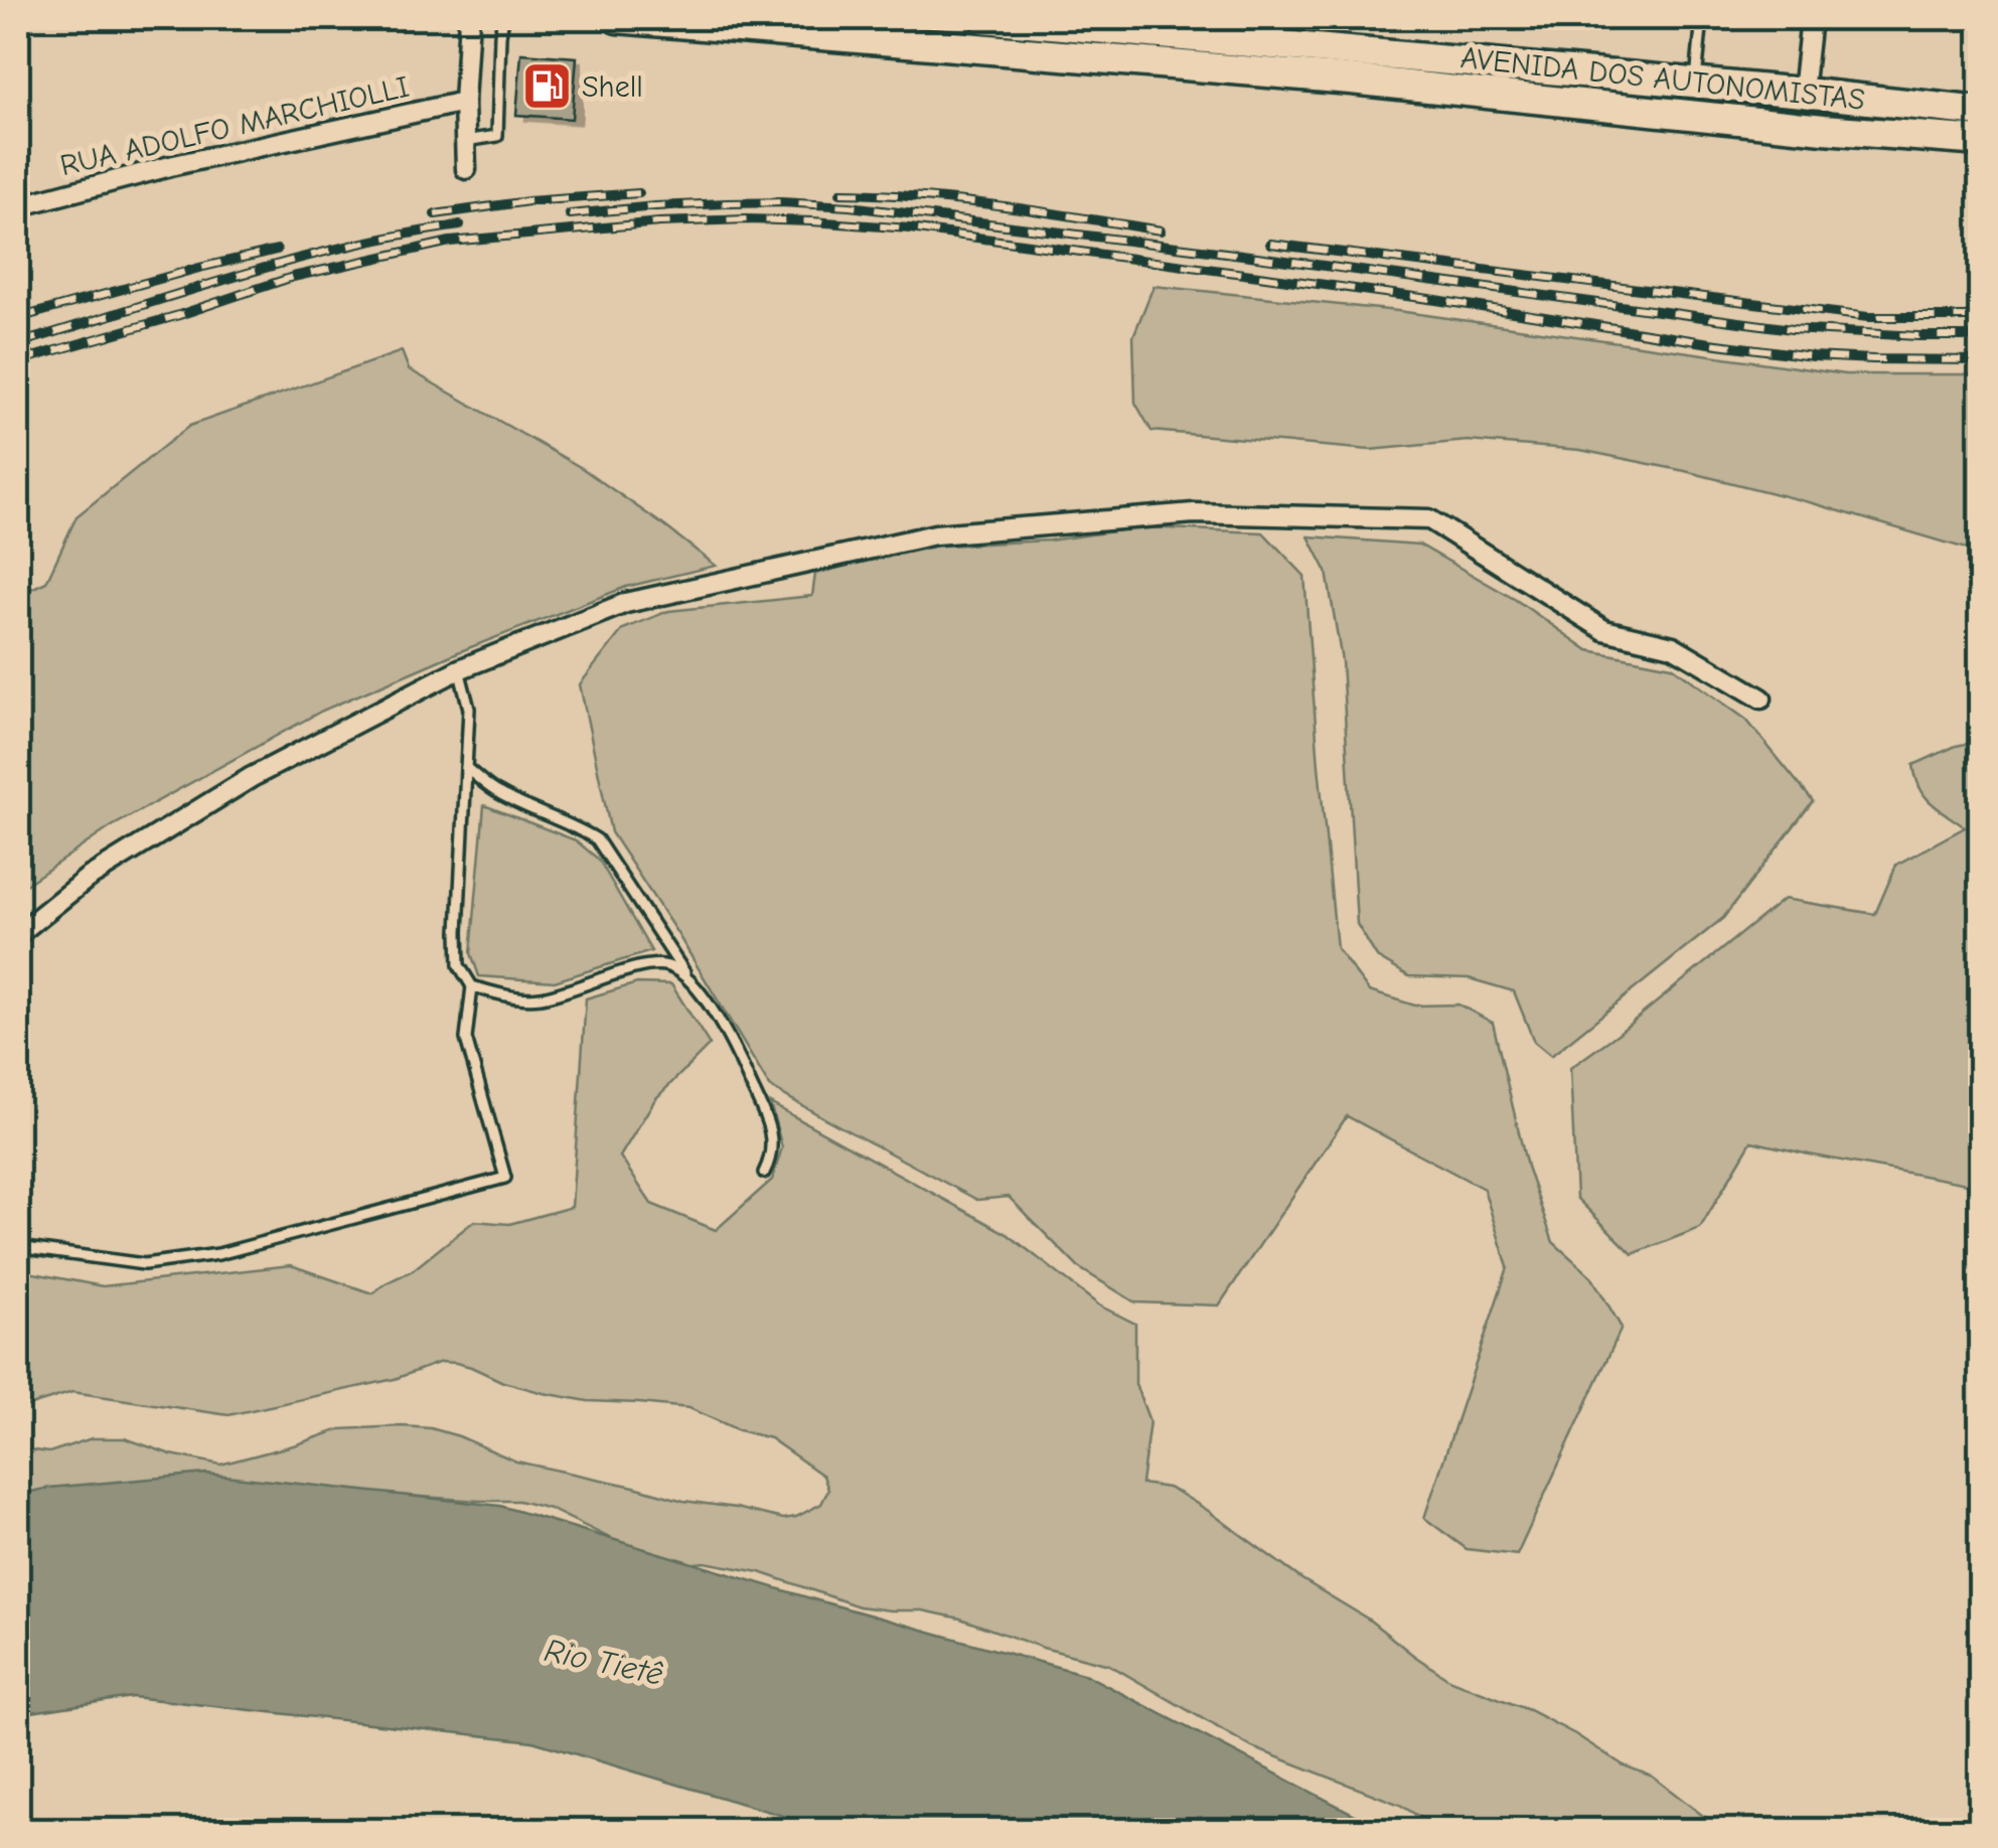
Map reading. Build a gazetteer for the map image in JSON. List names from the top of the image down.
{
  "streets": {
    "main road": ["AVENIDA DOS AUTONOMISTAS"],
    "street": ["RUA ADOLFO MARCHIOLLI"]
  },
  "water": ["Rio Tietê"],
  "places": {
    "fuel station": ["Shell"]
  }
}
